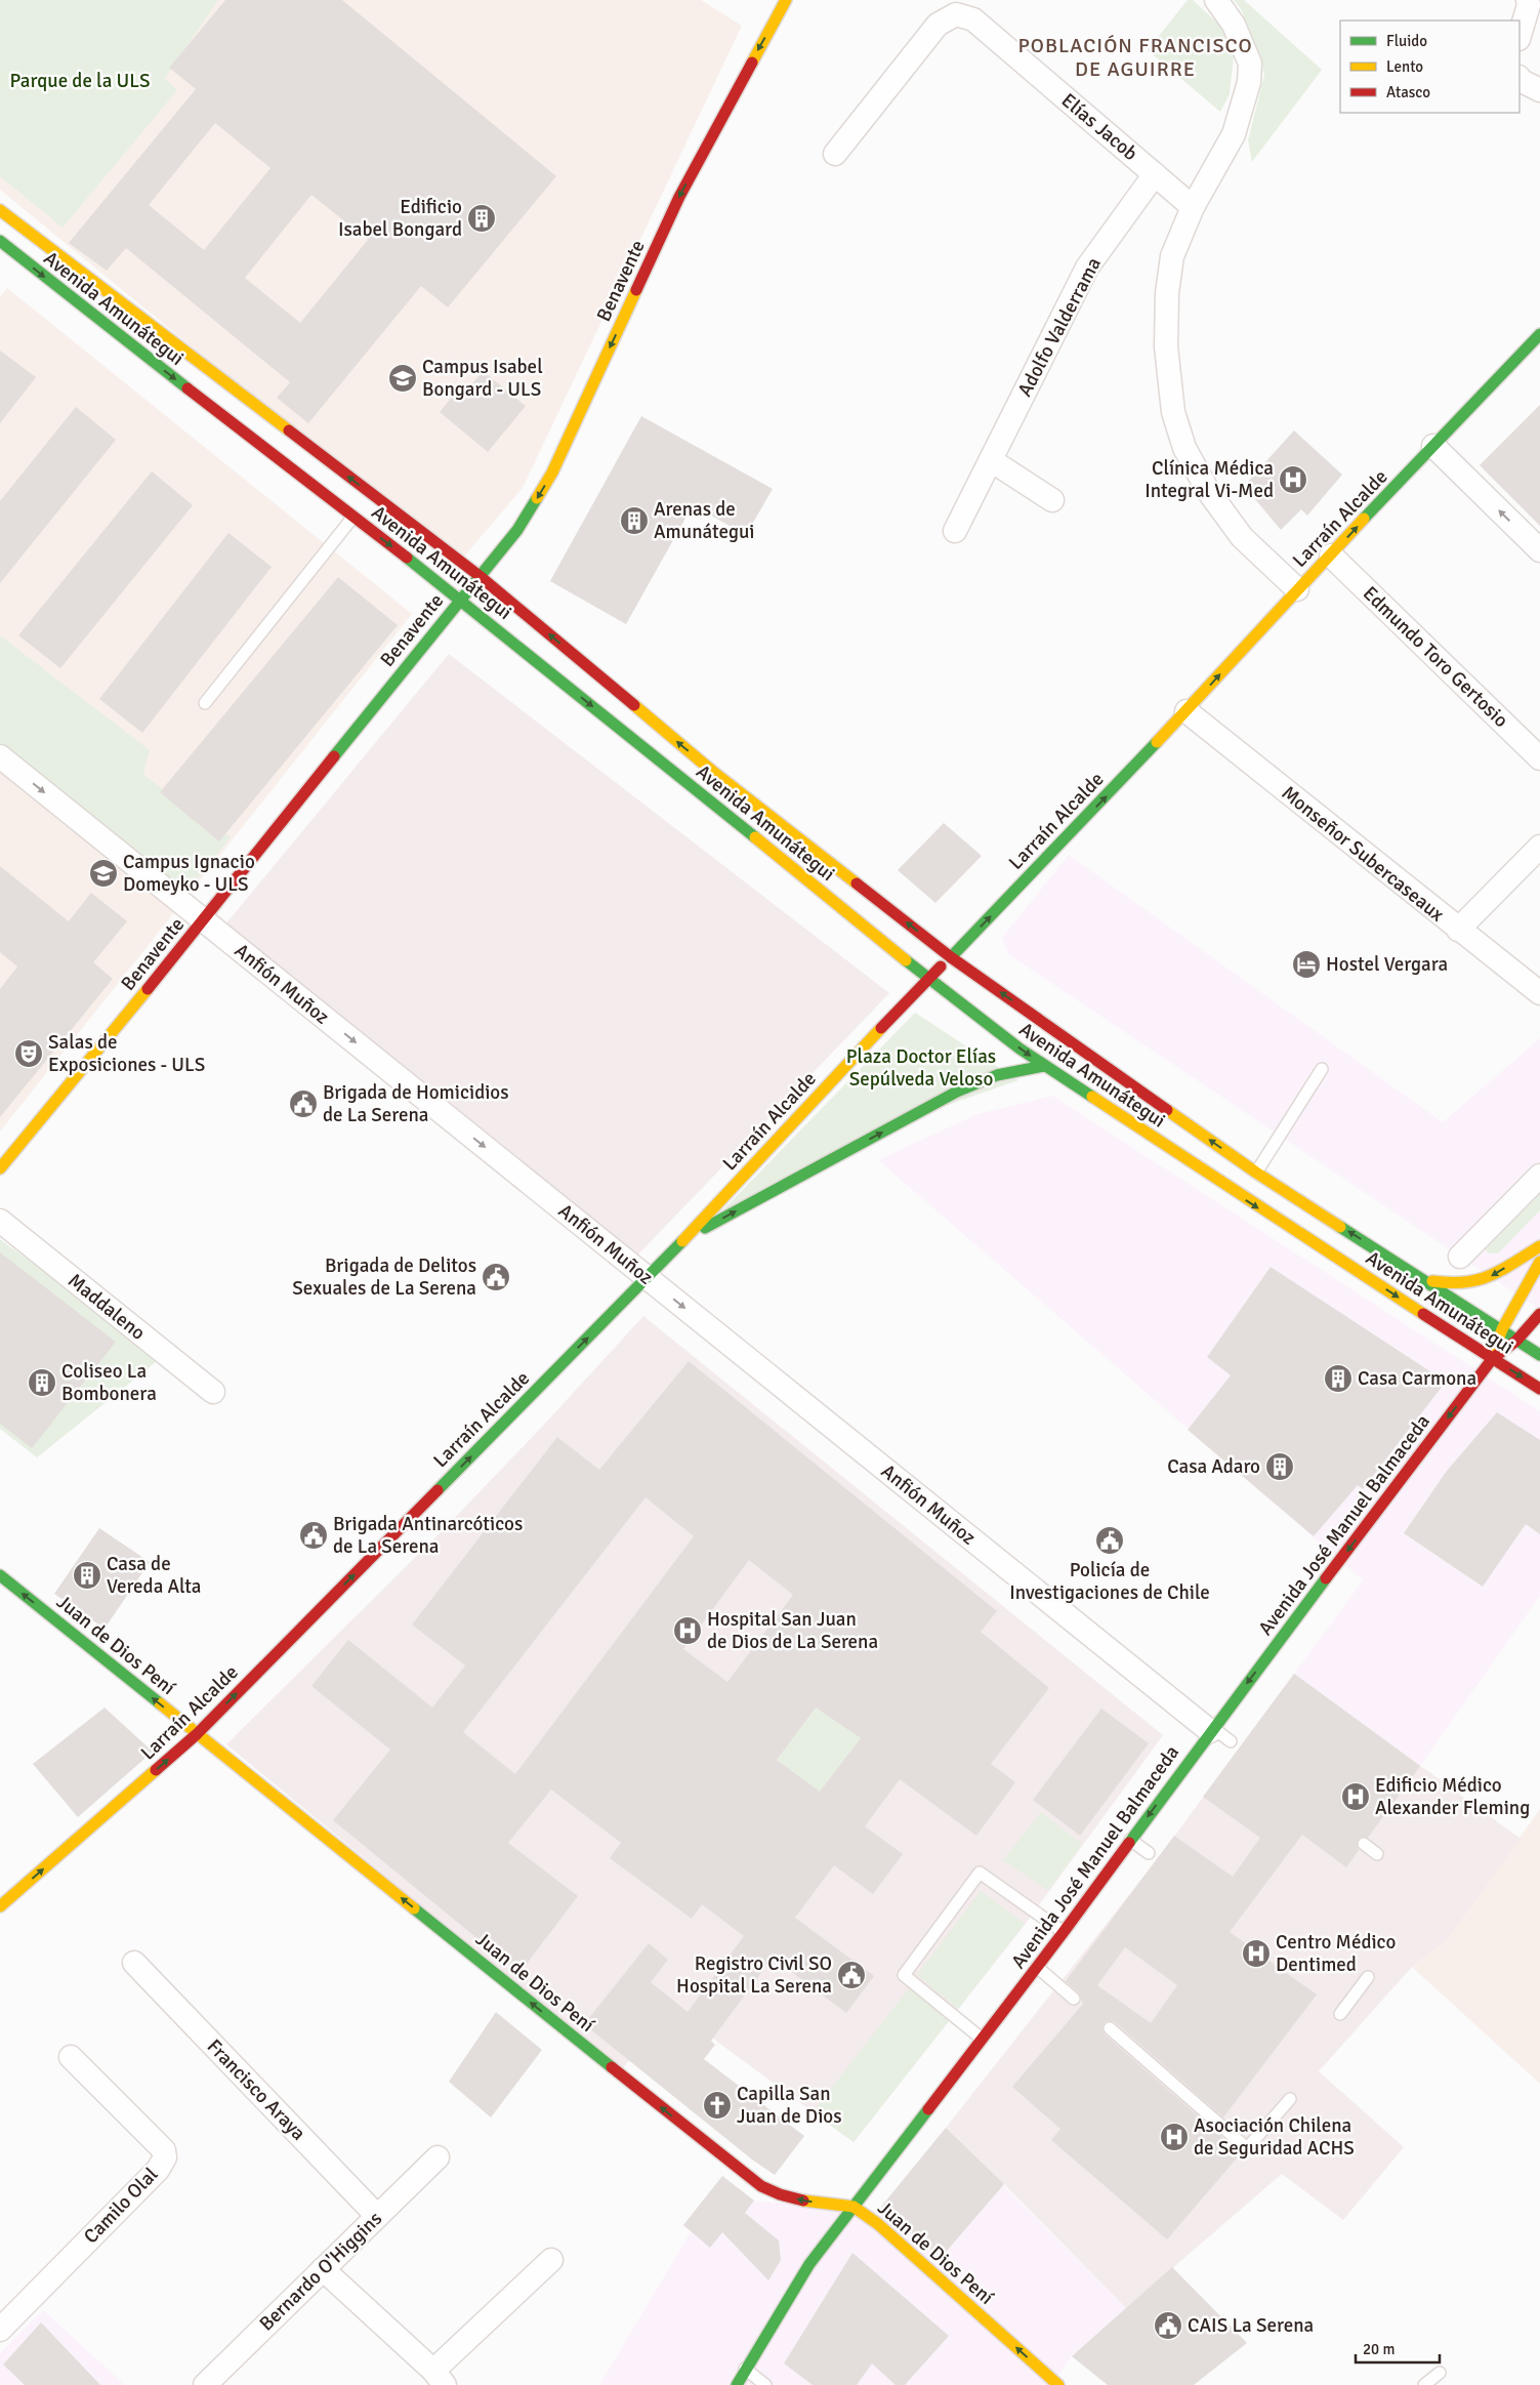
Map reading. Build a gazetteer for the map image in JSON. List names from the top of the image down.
{
  "streets": {
    "main road": [
      "Benavente",
      "Avenida Amunátegui",
      "Larraín Alcalde",
      "Avenida José Manuel Balmaceda",
      "Juan de Dios Pení"
    ],
    "street": [
      "Elías Jacob",
      "Adolfo Valderrama",
      "Edmundo Toro Gertosio",
      "Monseñor Subercaseaux",
      "Anfión Muñoz",
      "Maddaleno",
      "Francisco Araya",
      "Camilo Olal",
      "Bernardo O'Higgins"
    ]
  },
  "crossings": [
    ["Elías Jacob", "Adolfo Valderrama"],
    ["Benavente", "Avenida Amunátegui"],
    ["Benavente", "Anfión Muñoz"],
    ["Avenida Amunátegui", "Larraín Alcalde"],
    ["Avenida Amunátegui", "Avenida José Manuel Balmaceda"],
    ["Larraín Alcalde", "Edmundo Toro Gertosio"],
    ["Larraín Alcalde", "Monseñor Subercaseaux"],
    ["Larraín Alcalde", "Anfión Muñoz"],
    ["Larraín Alcalde", "Juan de Dios Pení"],
    ["Anfión Muñoz", "Avenida José Manuel Balmaceda"],
    ["Avenida José Manuel Balmaceda", "Juan de Dios Pení"],
    ["Francisco Araya", "Bernardo O'Higgins"]
  ],
  "one_way": [
    "Benavente",
    "Larraín Alcalde",
    "Anfión Muñoz",
    "Avenida José Manuel Balmaceda",
    "Juan de Dios Pení"
  ],
  "districts": ["POBLACIÓN FRANCISCO DE AGUIRRE"],
  "parks": ["Parque de la ULS", "Plaza Doctor Elías Sepúlveda Veloso"],
  "places": {
    "building": [
      "Edificio Isabel Bongard",
      "Arenas de Amunátegui",
      "Casa Carmona",
      "Coliseo La Bombonera",
      "Casa Adaro",
      "Casa de Vereda Alta"
    ],
    "school or university": ["Campus Isabel Bongard - ULS", "Campus Ignacio Domeyko - ULS"],
    "hospital": [
      "Clínica Médica Integral Vi-Med",
      "Hospital San Juan de Dios de La Serena",
      "Edificio Médico Alexander Fleming",
      "Centro Médico Dentimed",
      "Asociación Chilena de Seguridad ACHS"
    ],
    "hotel": ["Hostel Vergara"],
    "theatre": ["Salas de Exposiciones - ULS"],
    "public building": [
      "Brigada de Homicidios de La Serena",
      "Brigada de Delitos Sexuales de La Serena",
      "Brigada Antinarcóticos de La Serena",
      "Policía de Investigaciones de Chile",
      "Registro Civil SO Hospital La Serena",
      "CAIS La Serena"
    ],
    "church": ["Capilla San Juan de Dios"]
  },
  "legend": ["Fluido", "Lento", "Atasco"],
  "scale_bar": "20 m"
}
